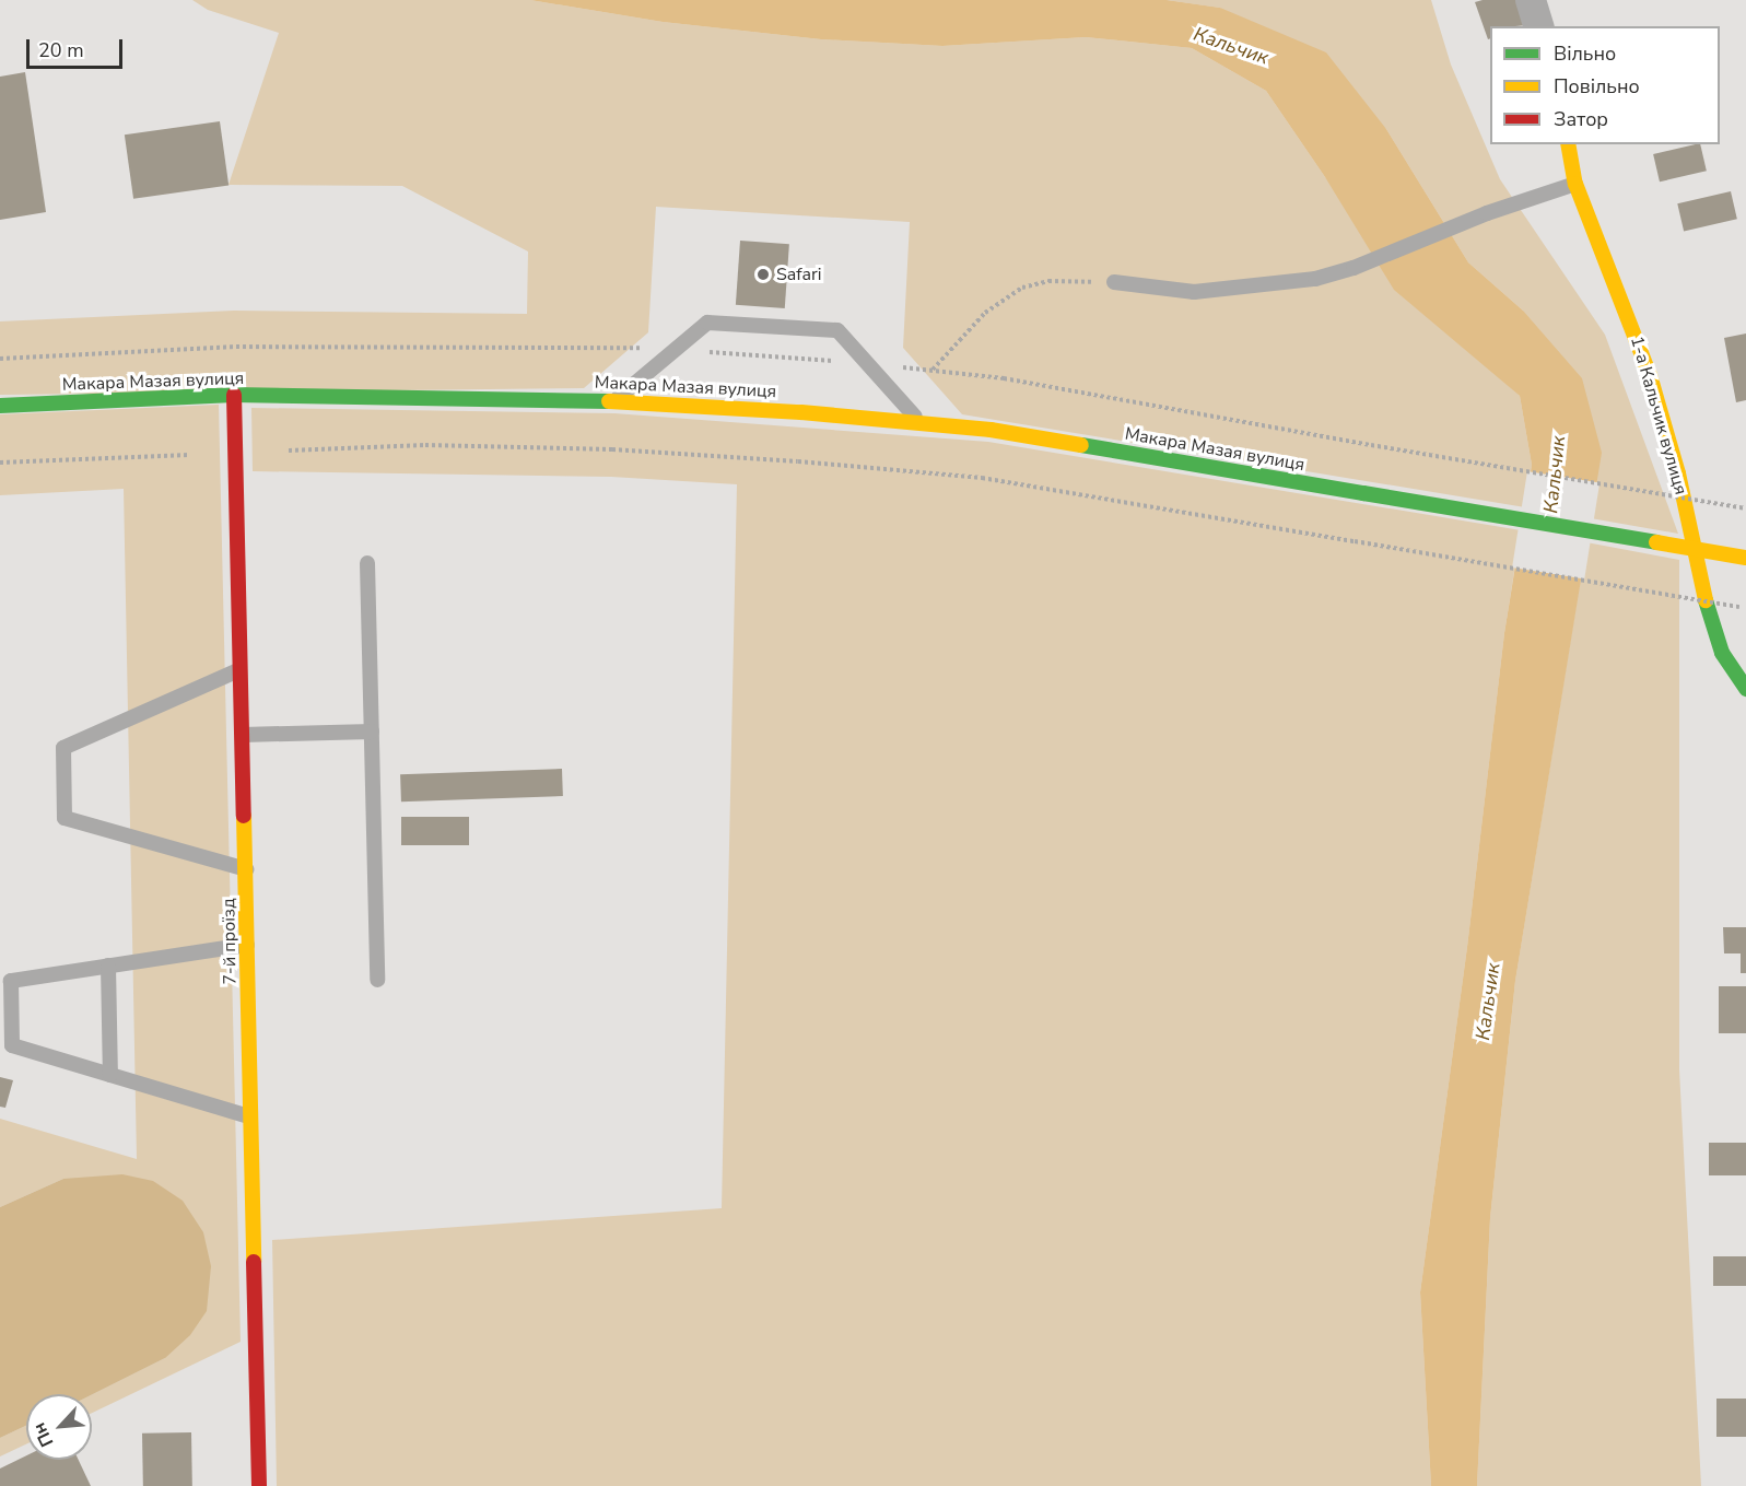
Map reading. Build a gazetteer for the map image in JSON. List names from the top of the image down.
{
  "streets": {
    "main road": ["Макара Мазая вулиця", "1-а Кальчик вулиця", "7-й проїзд"]
  },
  "crossings": [
    ["Макара Мазая вулиця", "7-й проїзд"]
  ],
  "water": ["Кальчик"],
  "places": ["Safari"],
  "legend": ["Вільно", "Повільно", "Затор"],
  "scale_bar": "20 m",
  "north": "bottom left"
}
